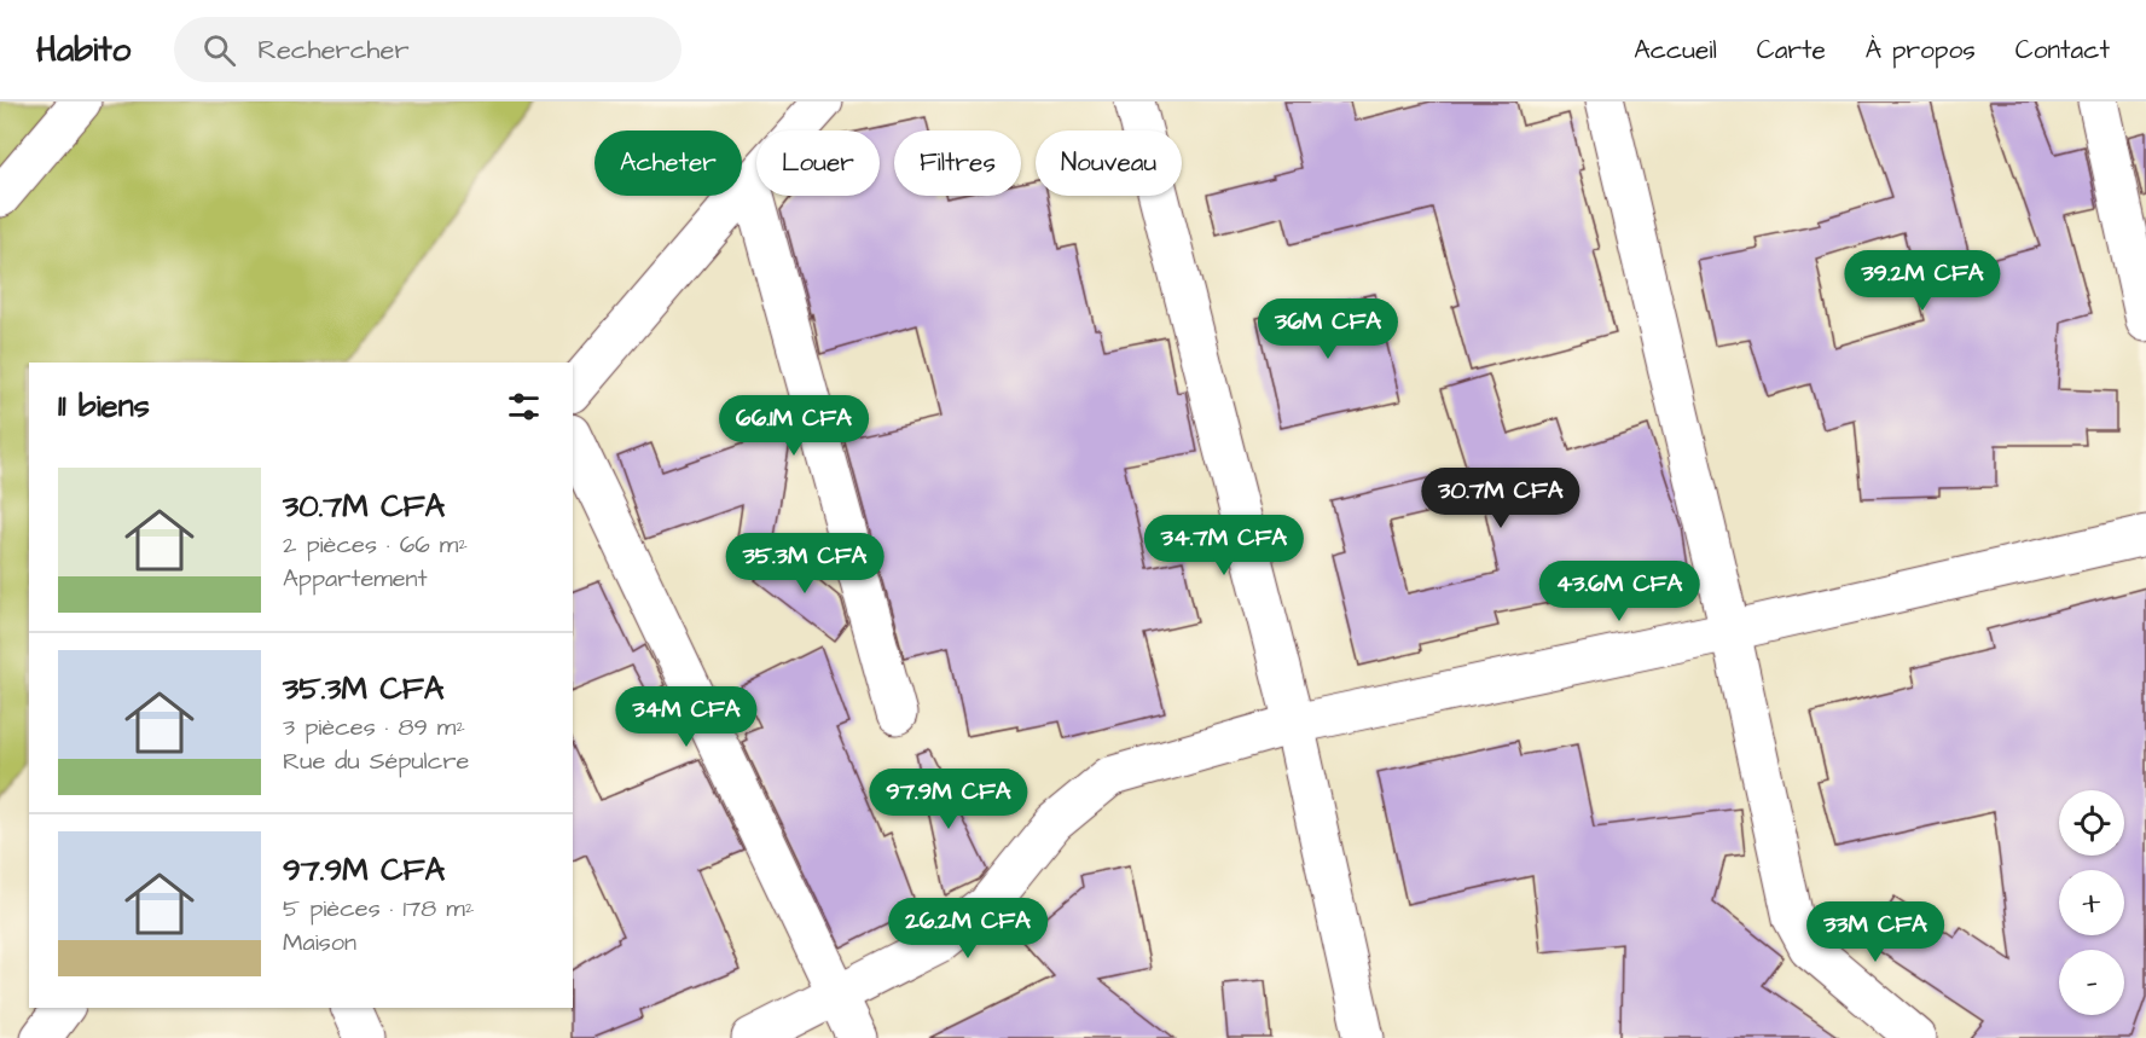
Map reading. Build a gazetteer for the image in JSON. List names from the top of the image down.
{
  "page": {
    "header": "Habito",
    "search": "Rechercher",
    "nav": [
      "Accueil",
      "Carte",
      "À propos",
      "Contact"
    ],
    "chip": [
      "Acheter",
      "Louer",
      "Filtres",
      "Nouveau"
    ],
    "price": [
      "39.2M CFA",
      "36M CFA",
      "66.1M CFA",
      "30.7M CFA",
      "34.7M CFA",
      "35.3M CFA",
      "43.6M CFA",
      "34M CFA",
      "97.9M CFA",
      "26.2M CFA",
      "33M CFA"
    ],
    "heading": "11 biens",
    "list": [
      {
        "name": "30.7M CFA",
        "note": "2 pièces · 66 m² · Appartement"
      },
      {
        "name": "35.3M CFA",
        "note": "3 pièces · 89 m² · Rue du Sépulcre"
      },
      {
        "name": "97.9M CFA",
        "note": "5 pièces · 178 m² · Maison"
      }
    ],
    "map_buttons": ["+", "−"]
  }
}
